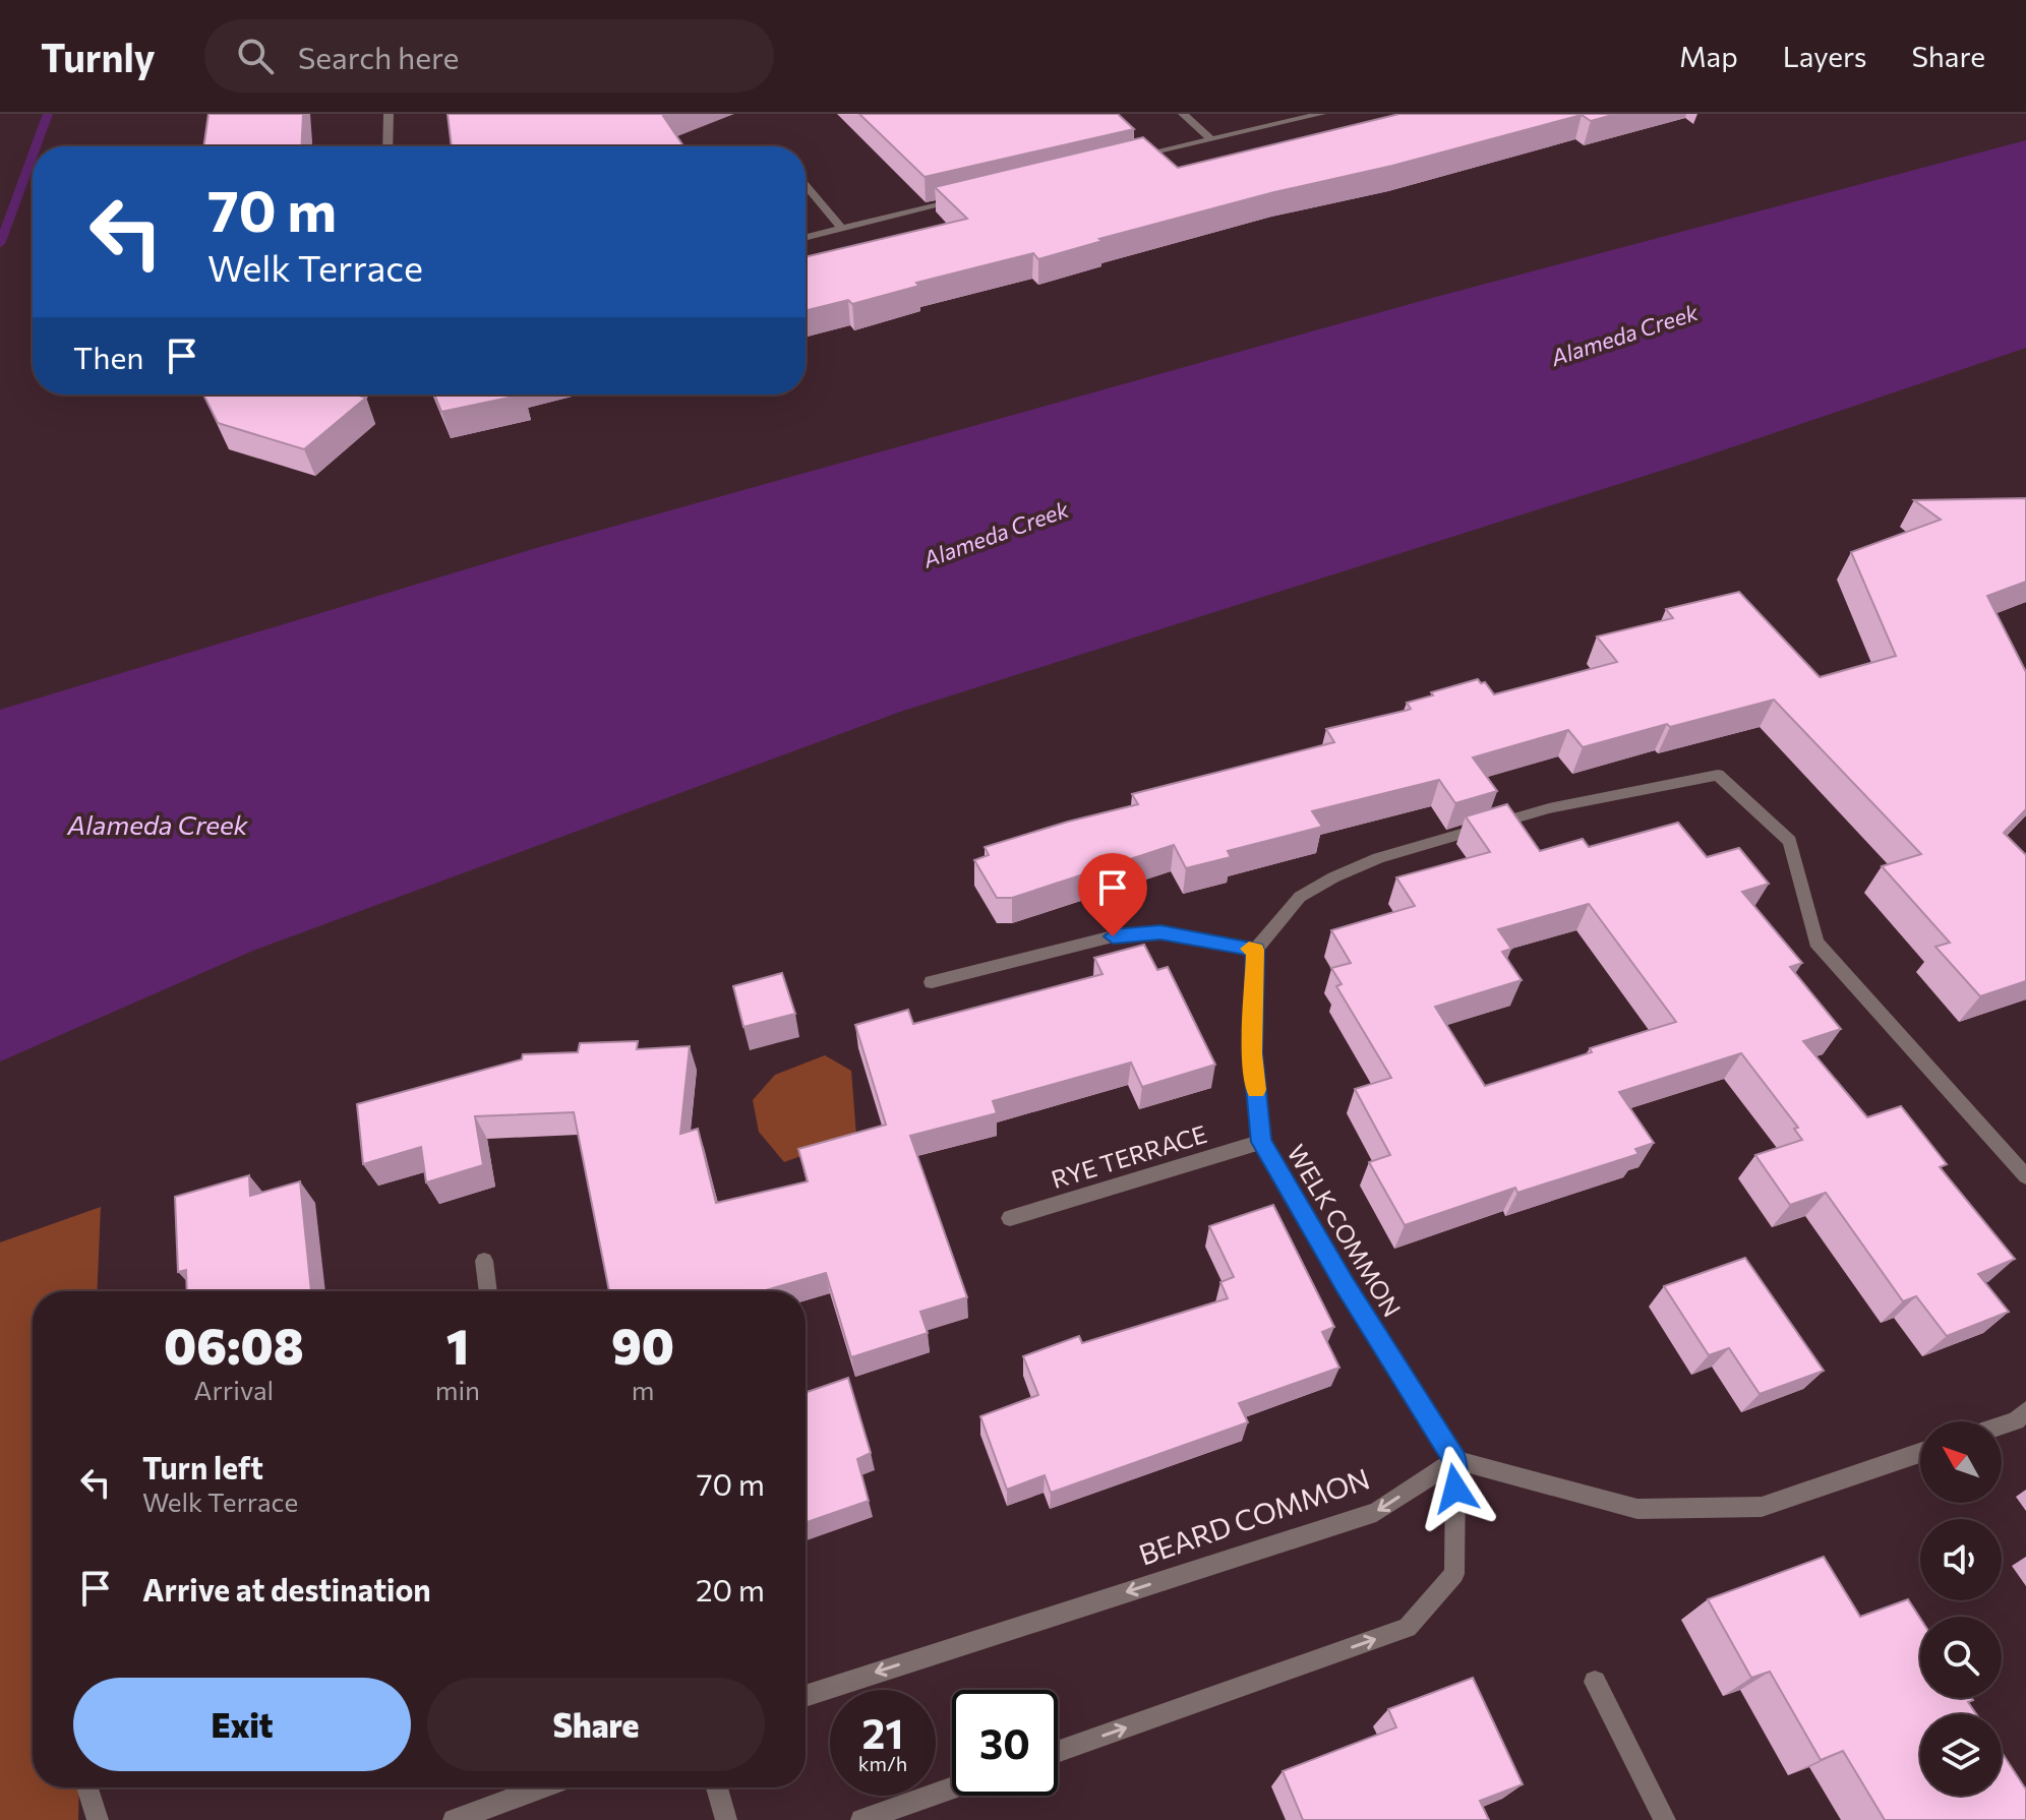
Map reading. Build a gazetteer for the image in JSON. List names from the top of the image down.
{
  "streets": {
    "street": ["RYE TERRACE", "WELK COMMON", "BEARD COMMON"]
  },
  "crossings": [
    ["RYE TERRACE", "WELK COMMON"],
    ["WELK COMMON", "BEARD COMMON"]
  ],
  "one_way": ["BEARD COMMON"],
  "water": ["Alameda Creek"],
  "north": "top left",
  "page": {
    "header": "Turnly",
    "search": "Search here",
    "nav": ["Map", "Layers", "Share"],
    "turn": ["70 m", "Welk Terrace"],
    "then": "Then",
    "eta": [
      "06:08",
      "Arrival",
      "1",
      "min",
      "90",
      "m"
    ],
    "list": [
      {
        "name": "Turn left",
        "note": "Welk Terrace",
        "value": "70 m"
      },
      {
        "name": "Arrive at destination",
        "value": "20 m"
      }
    ],
    "buttons": ["Exit", "Share"],
    "speed": "21 km/h",
    "limit": "30"
  }
}
